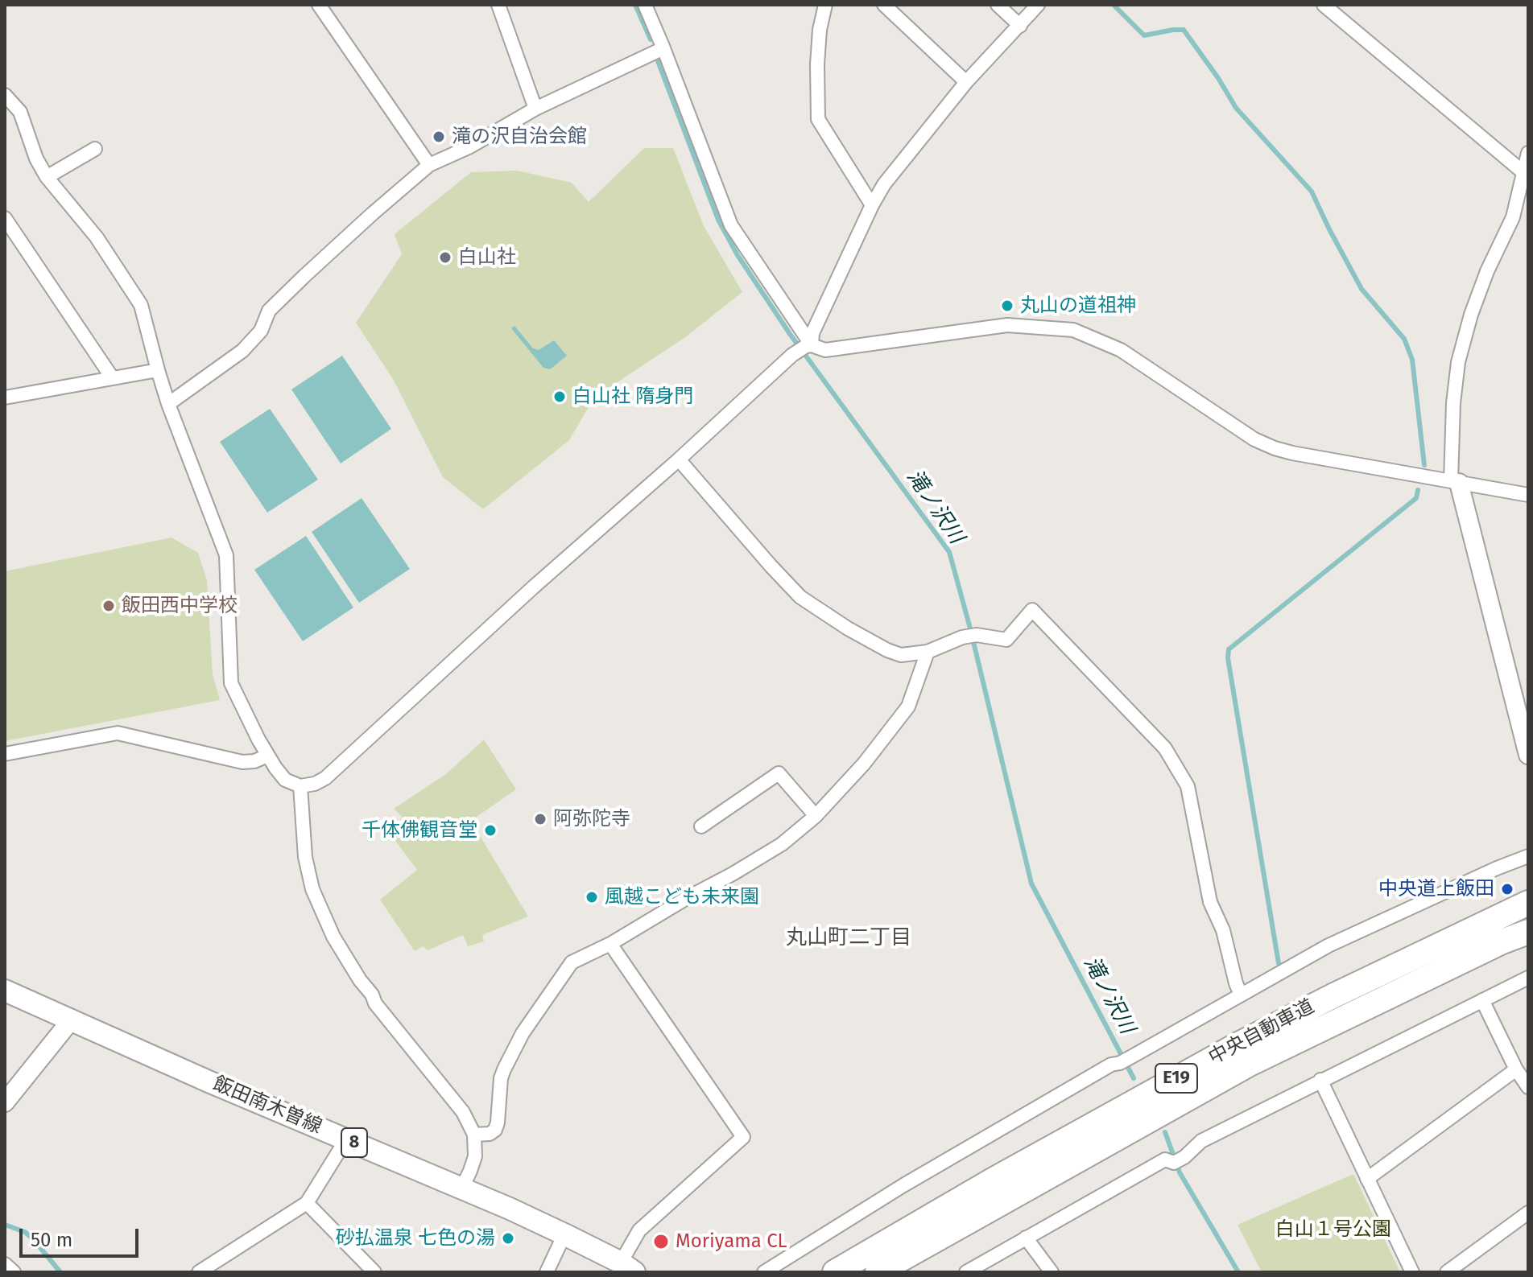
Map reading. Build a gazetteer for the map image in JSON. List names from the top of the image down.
{
  "streets": {
    "highway": ["中央自動車道", "E19"],
    "main road": ["飯田南木曽線", "8"]
  },
  "districts": ["丸山町二丁目"],
  "water": ["滝ノ沢川"],
  "parks": ["白山１号公園"],
  "places": [
    "滝の沢自治会館",
    "白山社",
    "丸山の道祖神",
    "白山社 隋身門",
    "飯田西中学校",
    "阿弥陀寺",
    "千体佛観音堂",
    "中央道上飯田",
    "風越こども未来園",
    "砂払温泉 七色の湯",
    "Moriyama CL"
  ],
  "scale_bar": "50 m"
}
